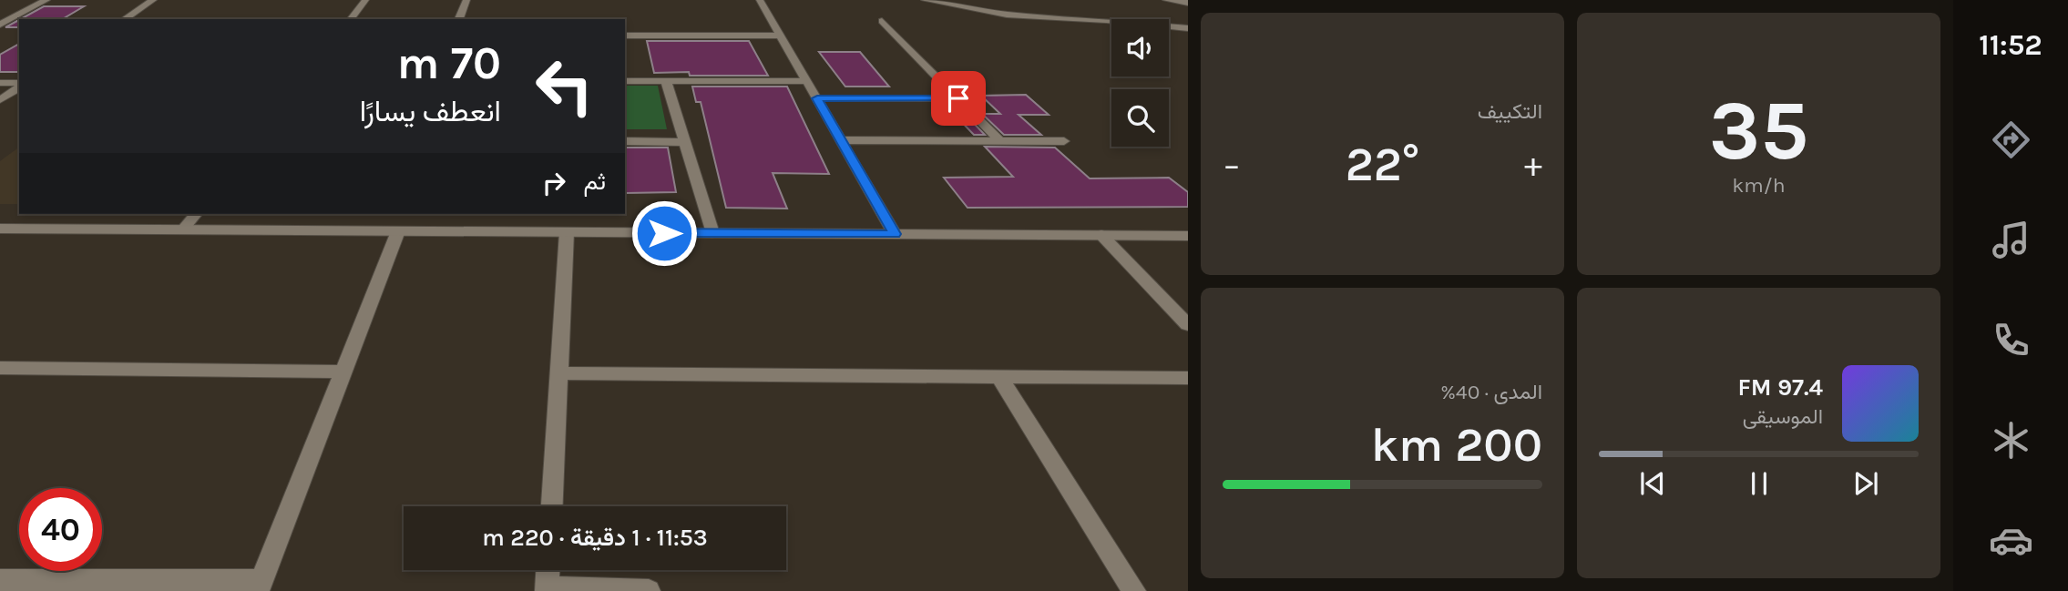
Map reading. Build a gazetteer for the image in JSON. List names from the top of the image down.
{
  "page": {
    "tabs": "11:52",
    "tile": [
      ["35", "km/h"],
      "التكييف",
      ["المدى · 40%", "200 km"]
    ],
    "turn": ["70 m", "انعطف يسارًا"],
    "heat": ["−", "22°", "+"],
    "then": "ثم",
    "song": ["97.4 FM", "الموسيقى"],
    "limit": "40",
    "trip": "11:53 · 1 دقيقة · 220 m"
  }
}
